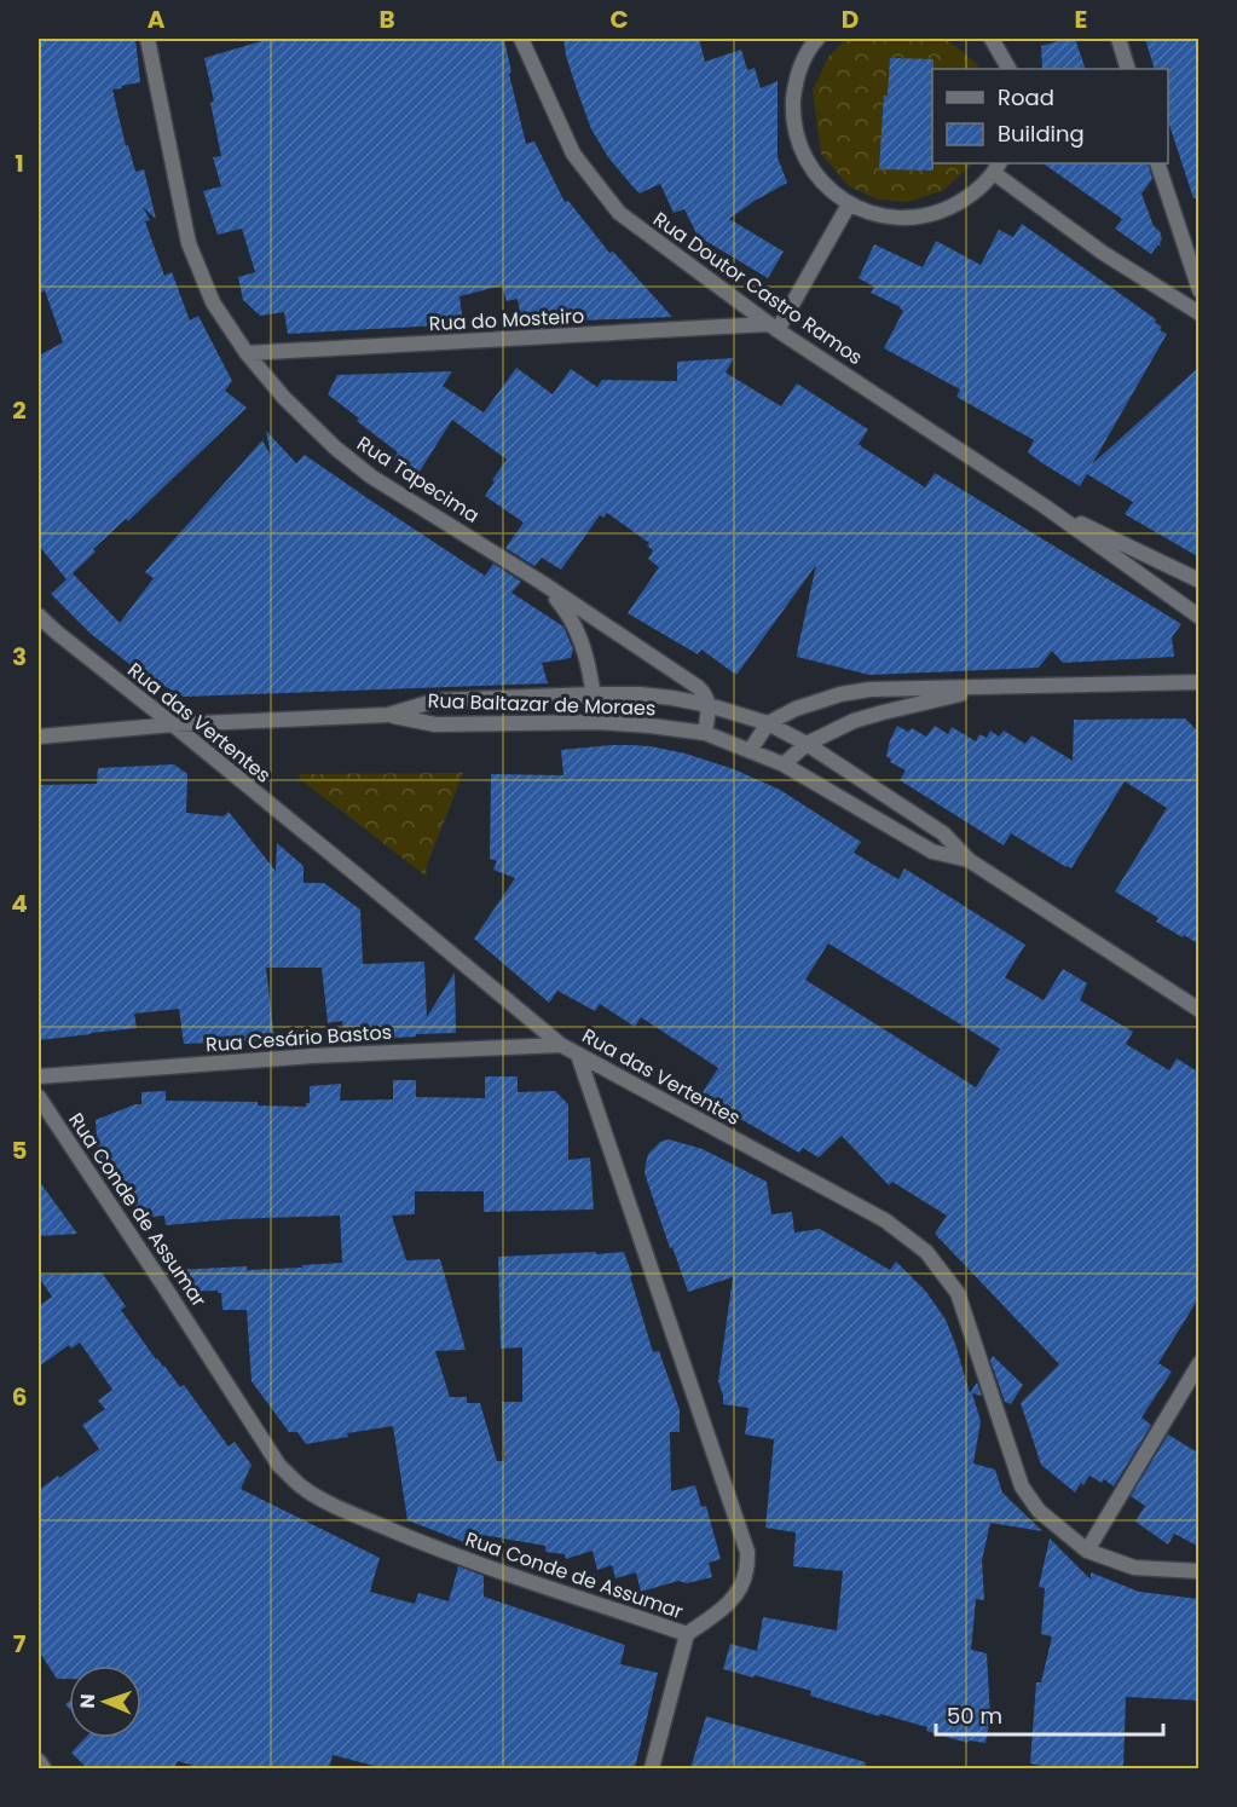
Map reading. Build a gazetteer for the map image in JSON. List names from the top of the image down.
{
  "streets": {
    "street": [
      "Rua Doutor Castro Ramos",
      "Rua do Mosteiro",
      "Rua Tapecima",
      "Rua Baltazar de Moraes",
      "Rua das Vertentes",
      "Rua Cesário Bastos",
      "Rua Conde de Assumar"
    ]
  },
  "crossings": [
    ["Rua Doutor Castro Ramos", "Rua do Mosteiro"],
    ["Rua do Mosteiro", "Rua Tapecima"],
    ["Rua Tapecima", "Rua Baltazar de Moraes"],
    ["Rua Baltazar de Moraes", "Rua das Vertentes"],
    ["Rua das Vertentes", "Rua Cesário Bastos"],
    ["Rua das Vertentes", "Rua Conde de Assumar"]
  ],
  "legend": ["Road", "Building"],
  "scale_bar": "50 m",
  "north": "left",
  "grid": {
    "columns": [
      "A",
      "B",
      "C",
      "D",
      "E"
    ],
    "rows": [
      "1",
      "2",
      "3",
      "4",
      "5",
      "6",
      "7"
    ]
  }
}
